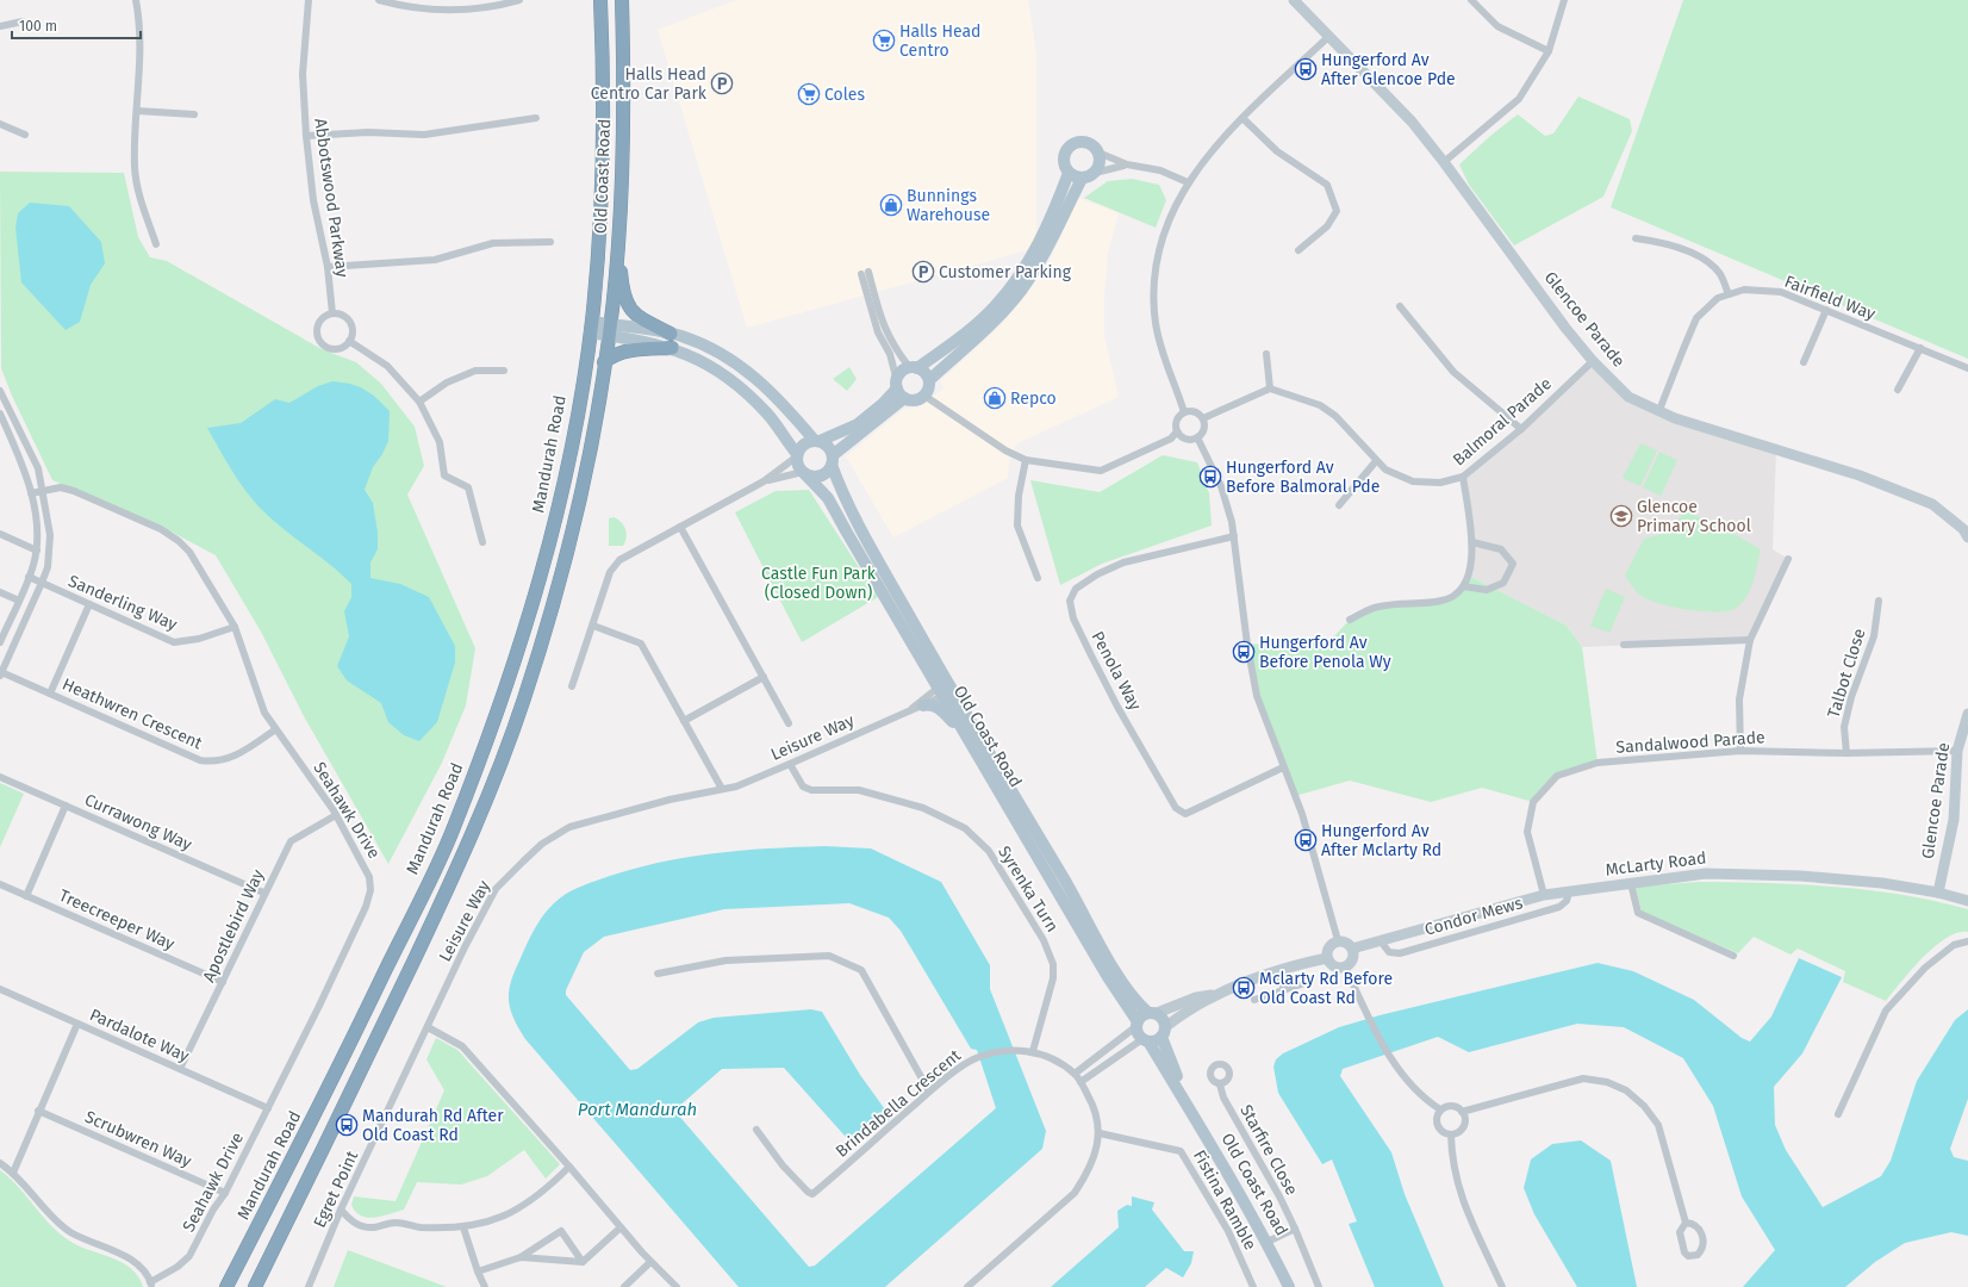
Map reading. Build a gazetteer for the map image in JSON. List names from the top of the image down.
{
  "streets": {
    "highway": ["Old Coast Road", "Mandurah Road"],
    "street": [
      "Abbotswood Parkway",
      "Fairfield Way",
      "Glencoe Parade",
      "Balmoral Parade",
      "Sanderling Way",
      "Penola Way",
      "Talbot Close",
      "Heathwren Crescent",
      "Leisure Way",
      "Sandalwood Parade",
      "Seahawk Drive",
      "Currawong Way",
      "McLarty Road",
      "Syrenka Turn",
      "Condor Mews",
      "Treecreeper Way",
      "Apostlebird Way",
      "Pardalote Way",
      "Brindabella Crescent",
      "Scrubwren Way",
      "Starfire Close",
      "Egret Point",
      "Fistina Ramble"
    ]
  },
  "crossings": [
    ["Old Coast Road", "Mandurah Road"],
    ["Old Coast Road", "Leisure Way"],
    ["Fairfield Way", "Glencoe Parade"],
    ["Glencoe Parade", "Balmoral Parade"],
    ["Glencoe Parade", "Sandalwood Parade"],
    ["Glencoe Parade", "McLarty Road"],
    ["Sanderling Way", "Seahawk Drive"],
    ["Talbot Close", "Sandalwood Parade"],
    ["Heathwren Crescent", "Seahawk Drive"],
    ["Leisure Way", "Syrenka Turn"],
    ["Leisure Way", "Egret Point"],
    ["Sandalwood Parade", "McLarty Road"],
    ["Seahawk Drive", "Apostlebird Way"],
    ["Seahawk Drive", "Pardalote Way"],
    ["Seahawk Drive", "Scrubwren Way"],
    ["Currawong Way", "Apostlebird Way"],
    ["McLarty Road", "Condor Mews"],
    ["Syrenka Turn", "Brindabella Crescent"],
    ["Treecreeper Way", "Apostlebird Way"],
    ["Apostlebird Way", "Pardalote Way"],
    ["Brindabella Crescent", "Fistina Ramble"]
  ],
  "water": ["Port Mandurah"],
  "parks": ["Castle Fun Park (Closed Down)"],
  "places": {
    "supermarket": ["Halls Head Centro", "Coles"],
    "bus stop": [
      "Hungerford Av After Glencoe Pde",
      "Hungerford Av Before Balmoral Pde",
      "Hungerford Av Before Penola Wy",
      "Hungerford Av After Mclarty Rd",
      "Mclarty Rd Before Old Coast Rd",
      "Mandurah Rd After Old Coast Rd"
    ],
    "parking": ["Halls Head Centro Car Park", "Customer Parking"],
    "shop": ["Bunnings Warehouse", "Repco"],
    "school or university": ["Glencoe Primary School"]
  },
  "scale_bar": "100 m"
}
